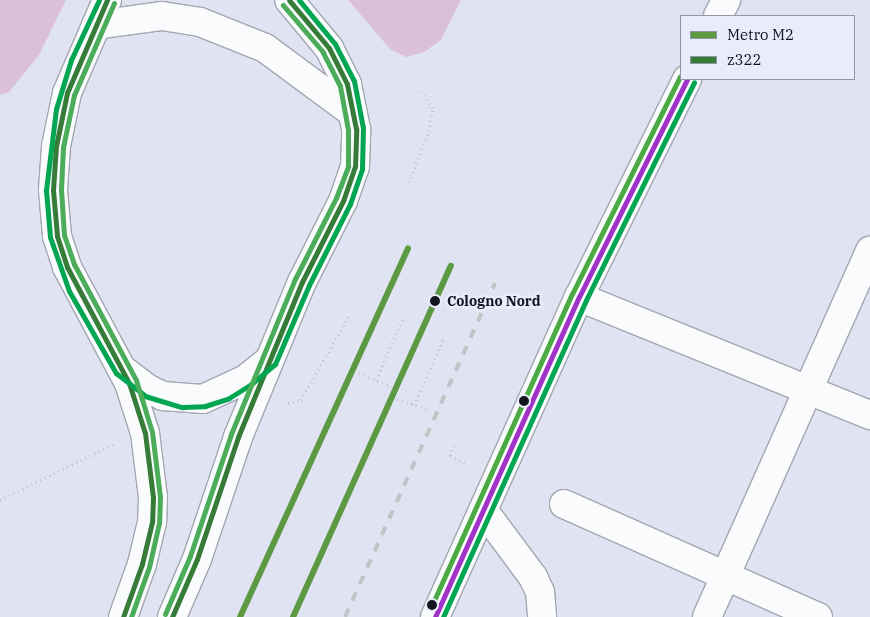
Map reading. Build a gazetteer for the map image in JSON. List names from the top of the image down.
{
  "places": ["Cologno Nord"],
  "lines": ["transit line z322", "metro line M2"],
  "legend": ["Metro M2", "z322"]
}
